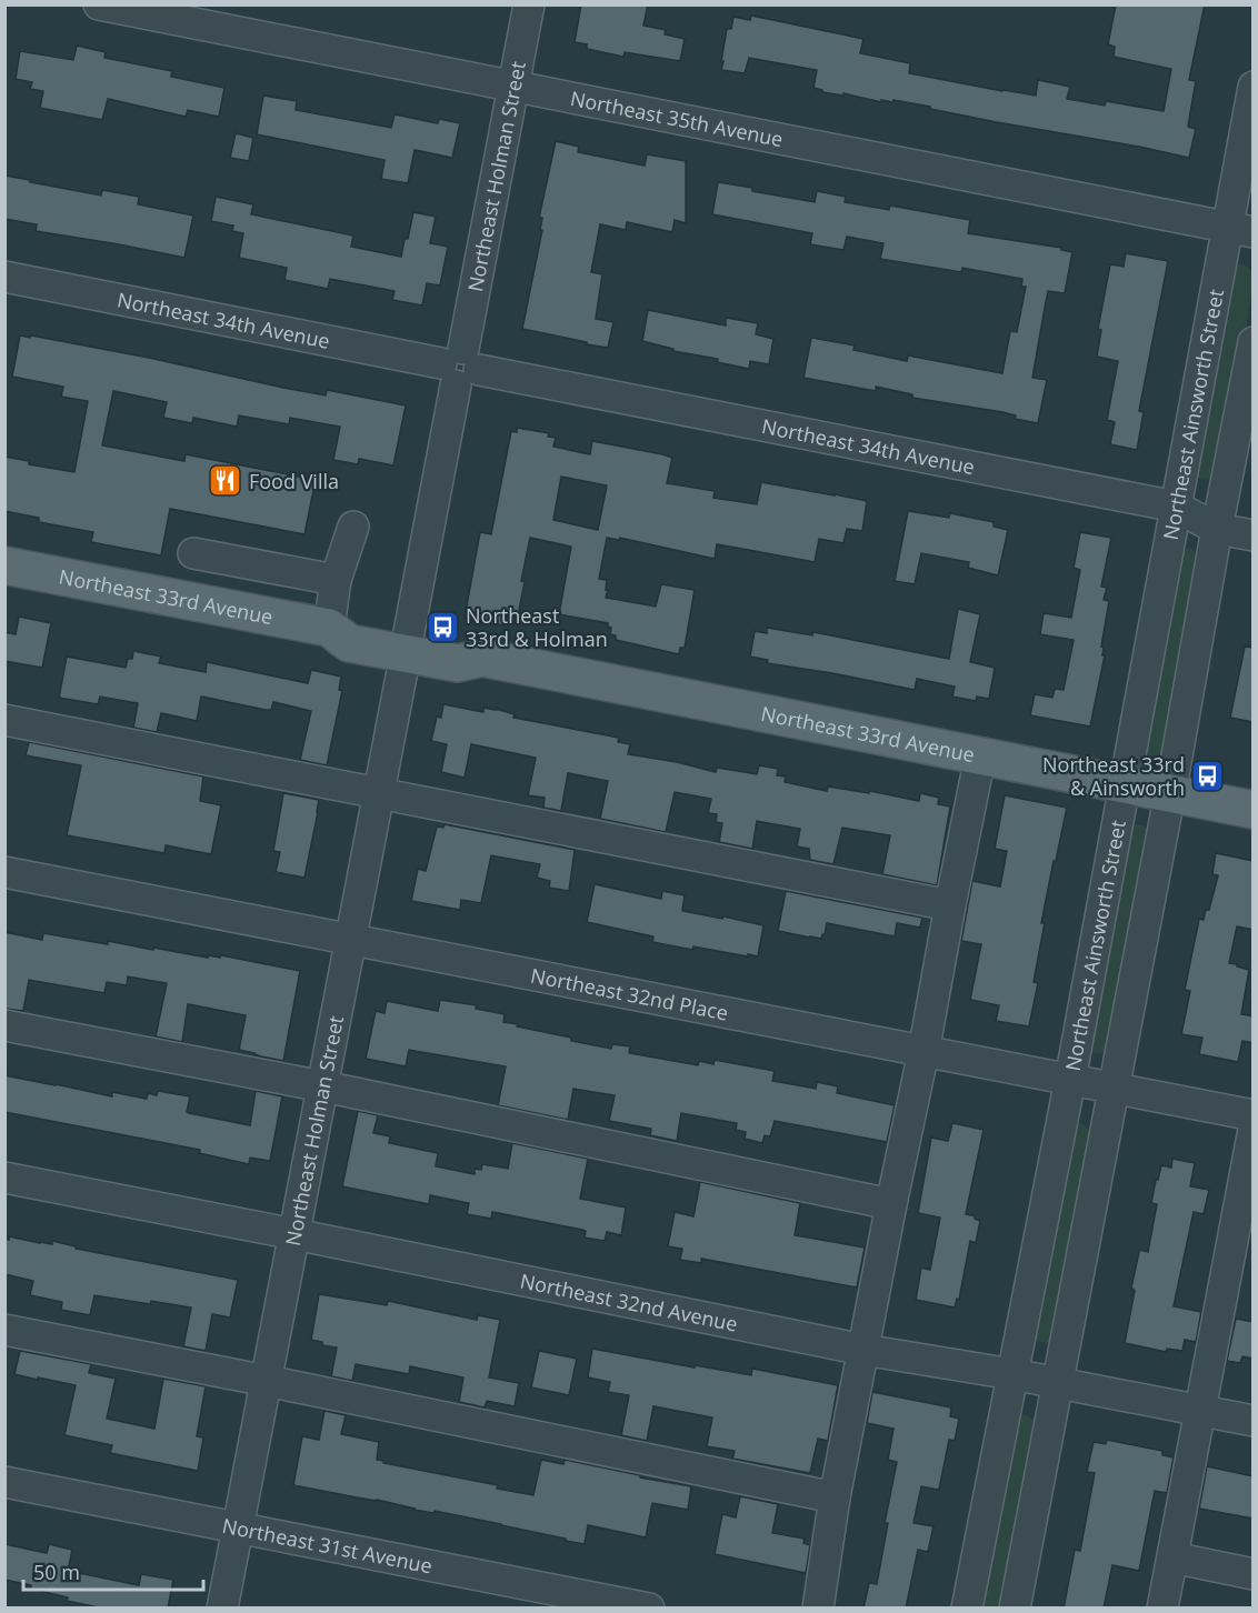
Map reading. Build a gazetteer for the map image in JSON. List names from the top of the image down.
{
  "streets": {
    "main road": ["Northeast 33rd Avenue"],
    "street": [
      "Northeast 35th Avenue",
      "Northeast Holman Street",
      "Northeast 34th Avenue",
      "Northeast Ainsworth Street",
      "Northeast 32nd Place",
      "Northeast 32nd Avenue",
      "Northeast 31st Avenue"
    ]
  },
  "crossings": [
    ["Northeast 35th Avenue", "Northeast Holman Street"],
    ["Northeast 35th Avenue", "Northeast Ainsworth Street"],
    ["Northeast Holman Street", "Northeast 34th Avenue"],
    ["Northeast Holman Street", "Northeast 33rd Avenue"],
    ["Northeast Holman Street", "Northeast 32nd Place"],
    ["Northeast Holman Street", "Northeast 32nd Avenue"],
    ["Northeast Holman Street", "Northeast 31st Avenue"],
    ["Northeast 34th Avenue", "Northeast Ainsworth Street"],
    ["Northeast Ainsworth Street", "Northeast 33rd Avenue"],
    ["Northeast Ainsworth Street", "Northeast 32nd Place"],
    ["Northeast Ainsworth Street", "Northeast 32nd Avenue"]
  ],
  "places": {
    "restaurant": ["Food Villa"],
    "bus stop": ["Northeast 33rd & Holman", "Northeast 33rd & Ainsworth"]
  },
  "scale_bar": "50 m"
}
